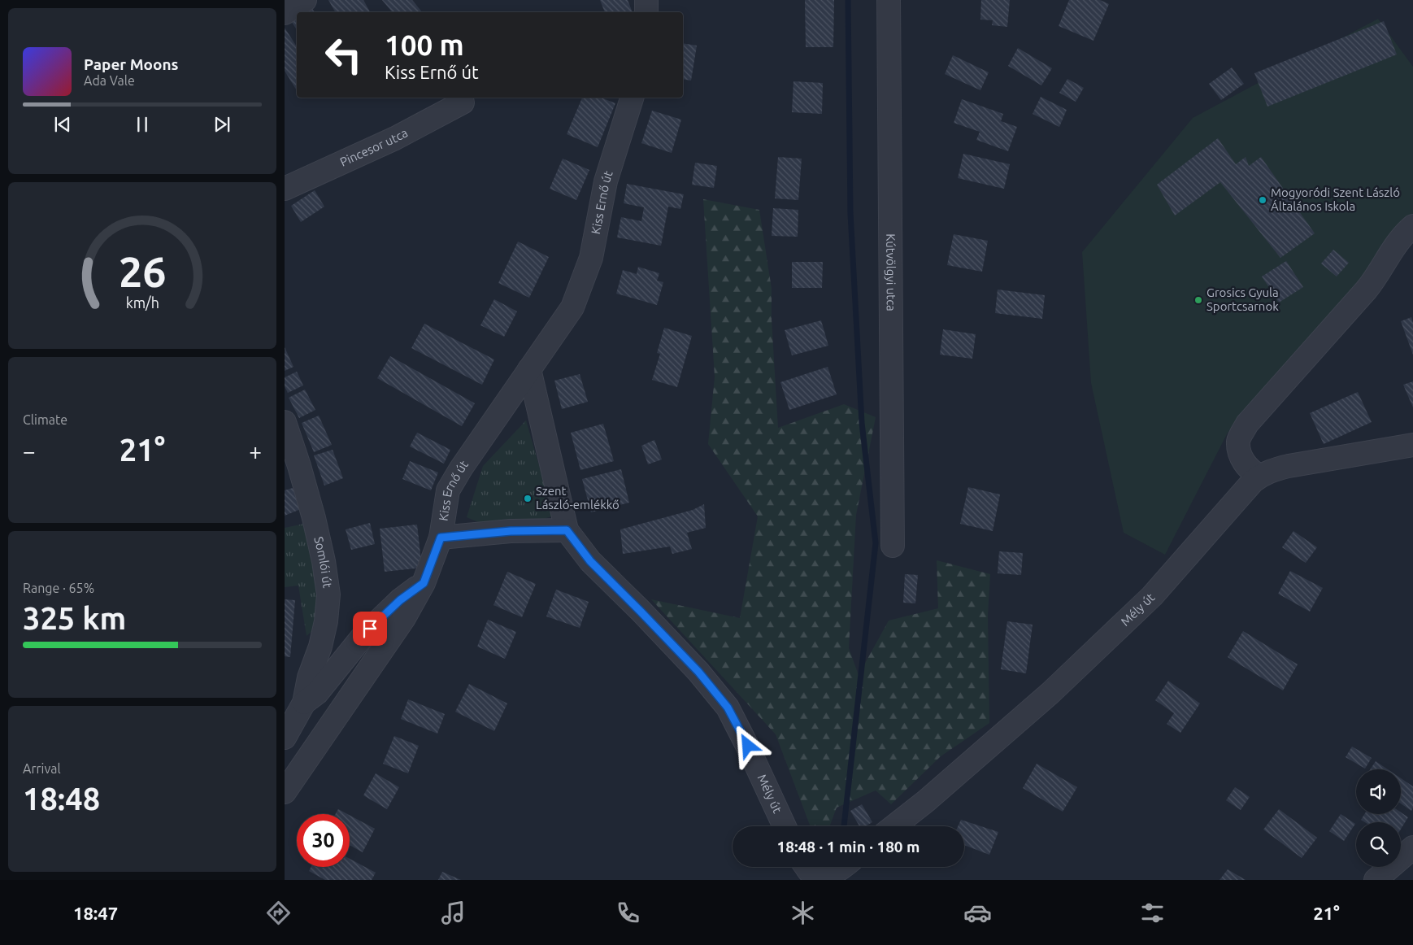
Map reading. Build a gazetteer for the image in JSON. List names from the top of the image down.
{
  "streets": {
    "street": [
      "Pincesor utca",
      "Kiss Ernő út",
      "Kútvölgyi utca",
      "Somlói út",
      "Mély út"
    ]
  },
  "crossings": [
    ["Kiss Ernő út", "Mély út"]
  ],
  "places": ["Mogyoródi Szent László Általános Iskola", "Grosics Gyula Sportcsarnok", "Szent László-emlékkő"],
  "page": {
    "turn": ["100 m", "Kiss Ernő út"],
    "song": ["Paper Moons", "Ada Vale"],
    "tile": [
      "Climate",
      ["Range · 65%", "325 km"],
      ["Arrival", "18:48"]
    ],
    "heat": ["−", "21°", "+"],
    "limit": "30",
    "trip": "18:48 · 1 min · 180 m",
    "tabs": ["18:47", "21°"],
    "gauge": ["26", "km/h"]
  }
}
